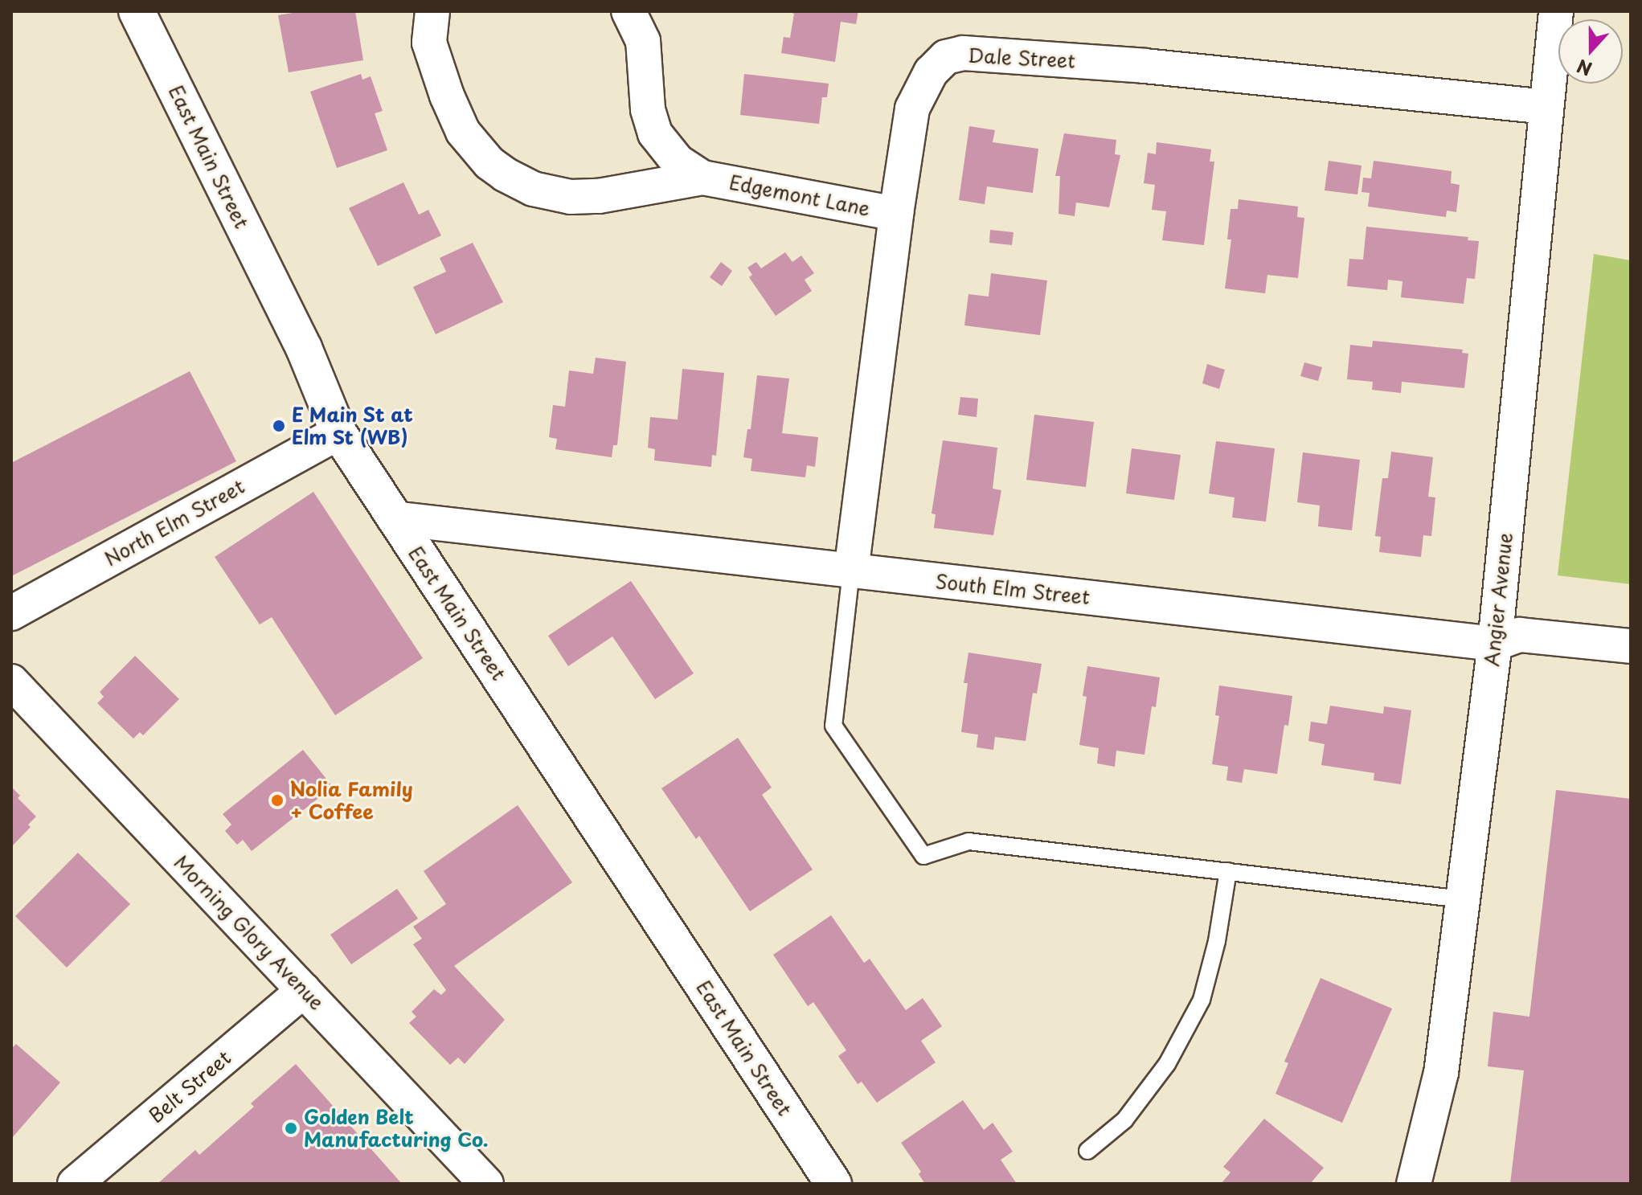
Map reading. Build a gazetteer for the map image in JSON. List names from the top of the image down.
{
  "streets": {
    "street": [
      "Dale Street",
      "East Main Street",
      "Edgemont Lane",
      "North Elm Street",
      "South Elm Street",
      "Angier Avenue",
      "Morning Glory Avenue",
      "Belt Street"
    ]
  },
  "crossings": [
    ["Dale Street", "Edgemont Lane"],
    ["Dale Street", "South Elm Street"],
    ["Dale Street", "Angier Avenue"],
    ["East Main Street", "North Elm Street"],
    ["East Main Street", "South Elm Street"],
    ["South Elm Street", "Angier Avenue"],
    ["Morning Glory Avenue", "Belt Street"]
  ],
  "places": ["E Main St at Elm St (WB)", "Nolia Family + Coffee", "Golden Belt Manufacturing Co."],
  "north": "bottom"
}
